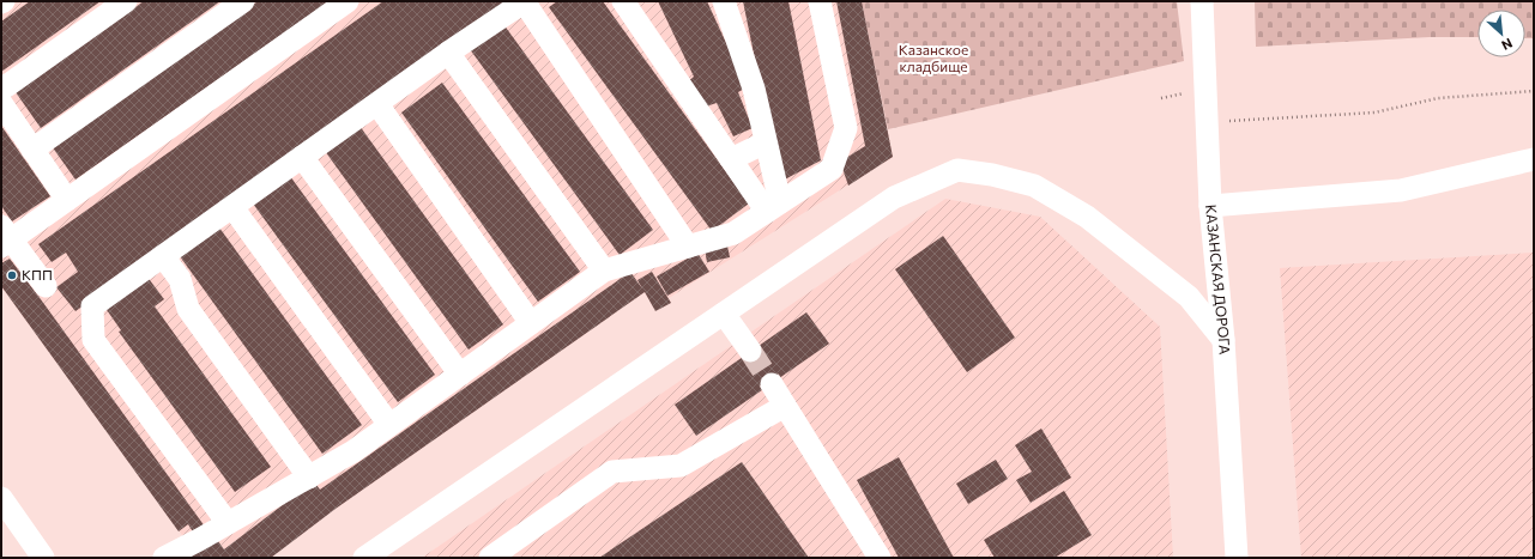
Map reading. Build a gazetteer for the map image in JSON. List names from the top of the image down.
{
  "streets": {
    "street": ["КАЗАНСКАЯ ДОРОГА"]
  },
  "parks": ["Казанское кладбище"],
  "places": ["КПП"],
  "north": "bottom right"
}
